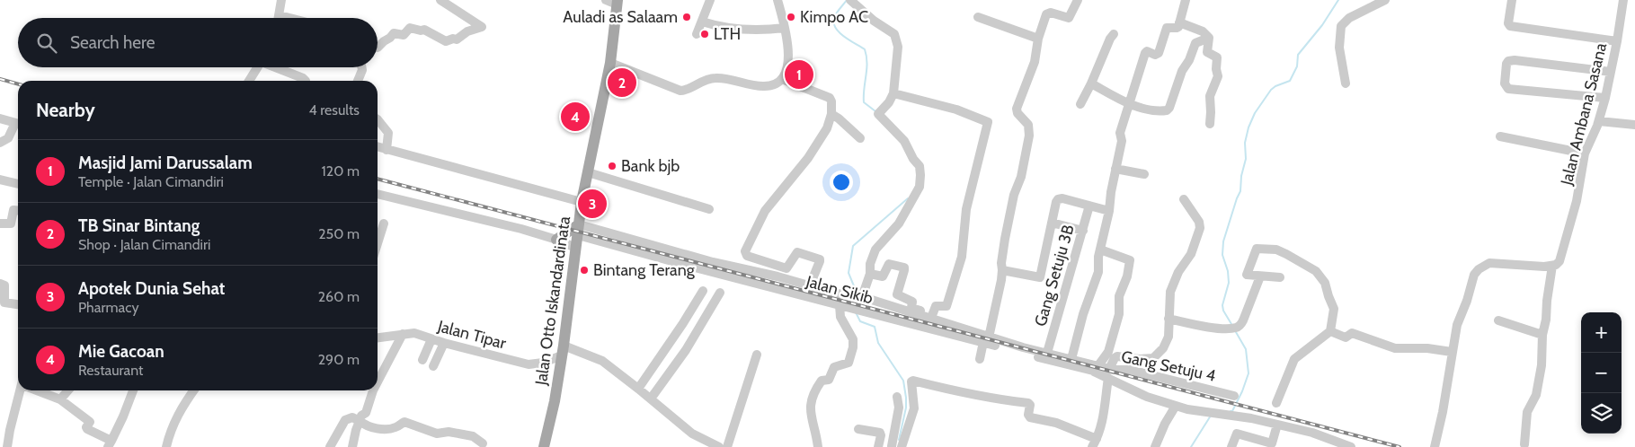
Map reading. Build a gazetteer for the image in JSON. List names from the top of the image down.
{
  "streets": {
    "main road": ["Jalan Otto Iskandardinata"],
    "street": [
      "Jalan Ambana Sasana",
      "Gang Setuju 3B",
      "Jalan Sikib",
      "Jalan Tipar",
      "Gang Setuju 4"
    ]
  },
  "crossings": [
    ["Jalan Sikib", "Jalan Otto Iskandardinata"],
    ["Jalan Otto Iskandardinata", "Jalan Tipar"]
  ],
  "places": [
    "Auladi as Salaam",
    "Kimpo AC",
    "LTH",
    "Bank bjb",
    "Bintang Terang"
  ],
  "page": {
    "search": "Search here",
    "pins": [
      "1",
      "2",
      "4",
      "3"
    ],
    "heading": ["Nearby", "4 results"],
    "list": [
      {
        "mark": "1",
        "name": "Masjid Jami Darussalam",
        "note": "Temple · Jalan Cimandiri",
        "value": "120 m"
      },
      {
        "mark": "2",
        "name": "TB Sinar Bintang",
        "note": "Shop · Jalan Cimandiri",
        "value": "250 m"
      },
      {
        "mark": "3",
        "name": "Apotek Dunia Sehat",
        "note": "Pharmacy",
        "value": "260 m"
      },
      {
        "mark": "4",
        "name": "Mie Gacoan",
        "note": "Restaurant",
        "value": "290 m"
      }
    ],
    "map_buttons": ["+", "−"]
  }
}
